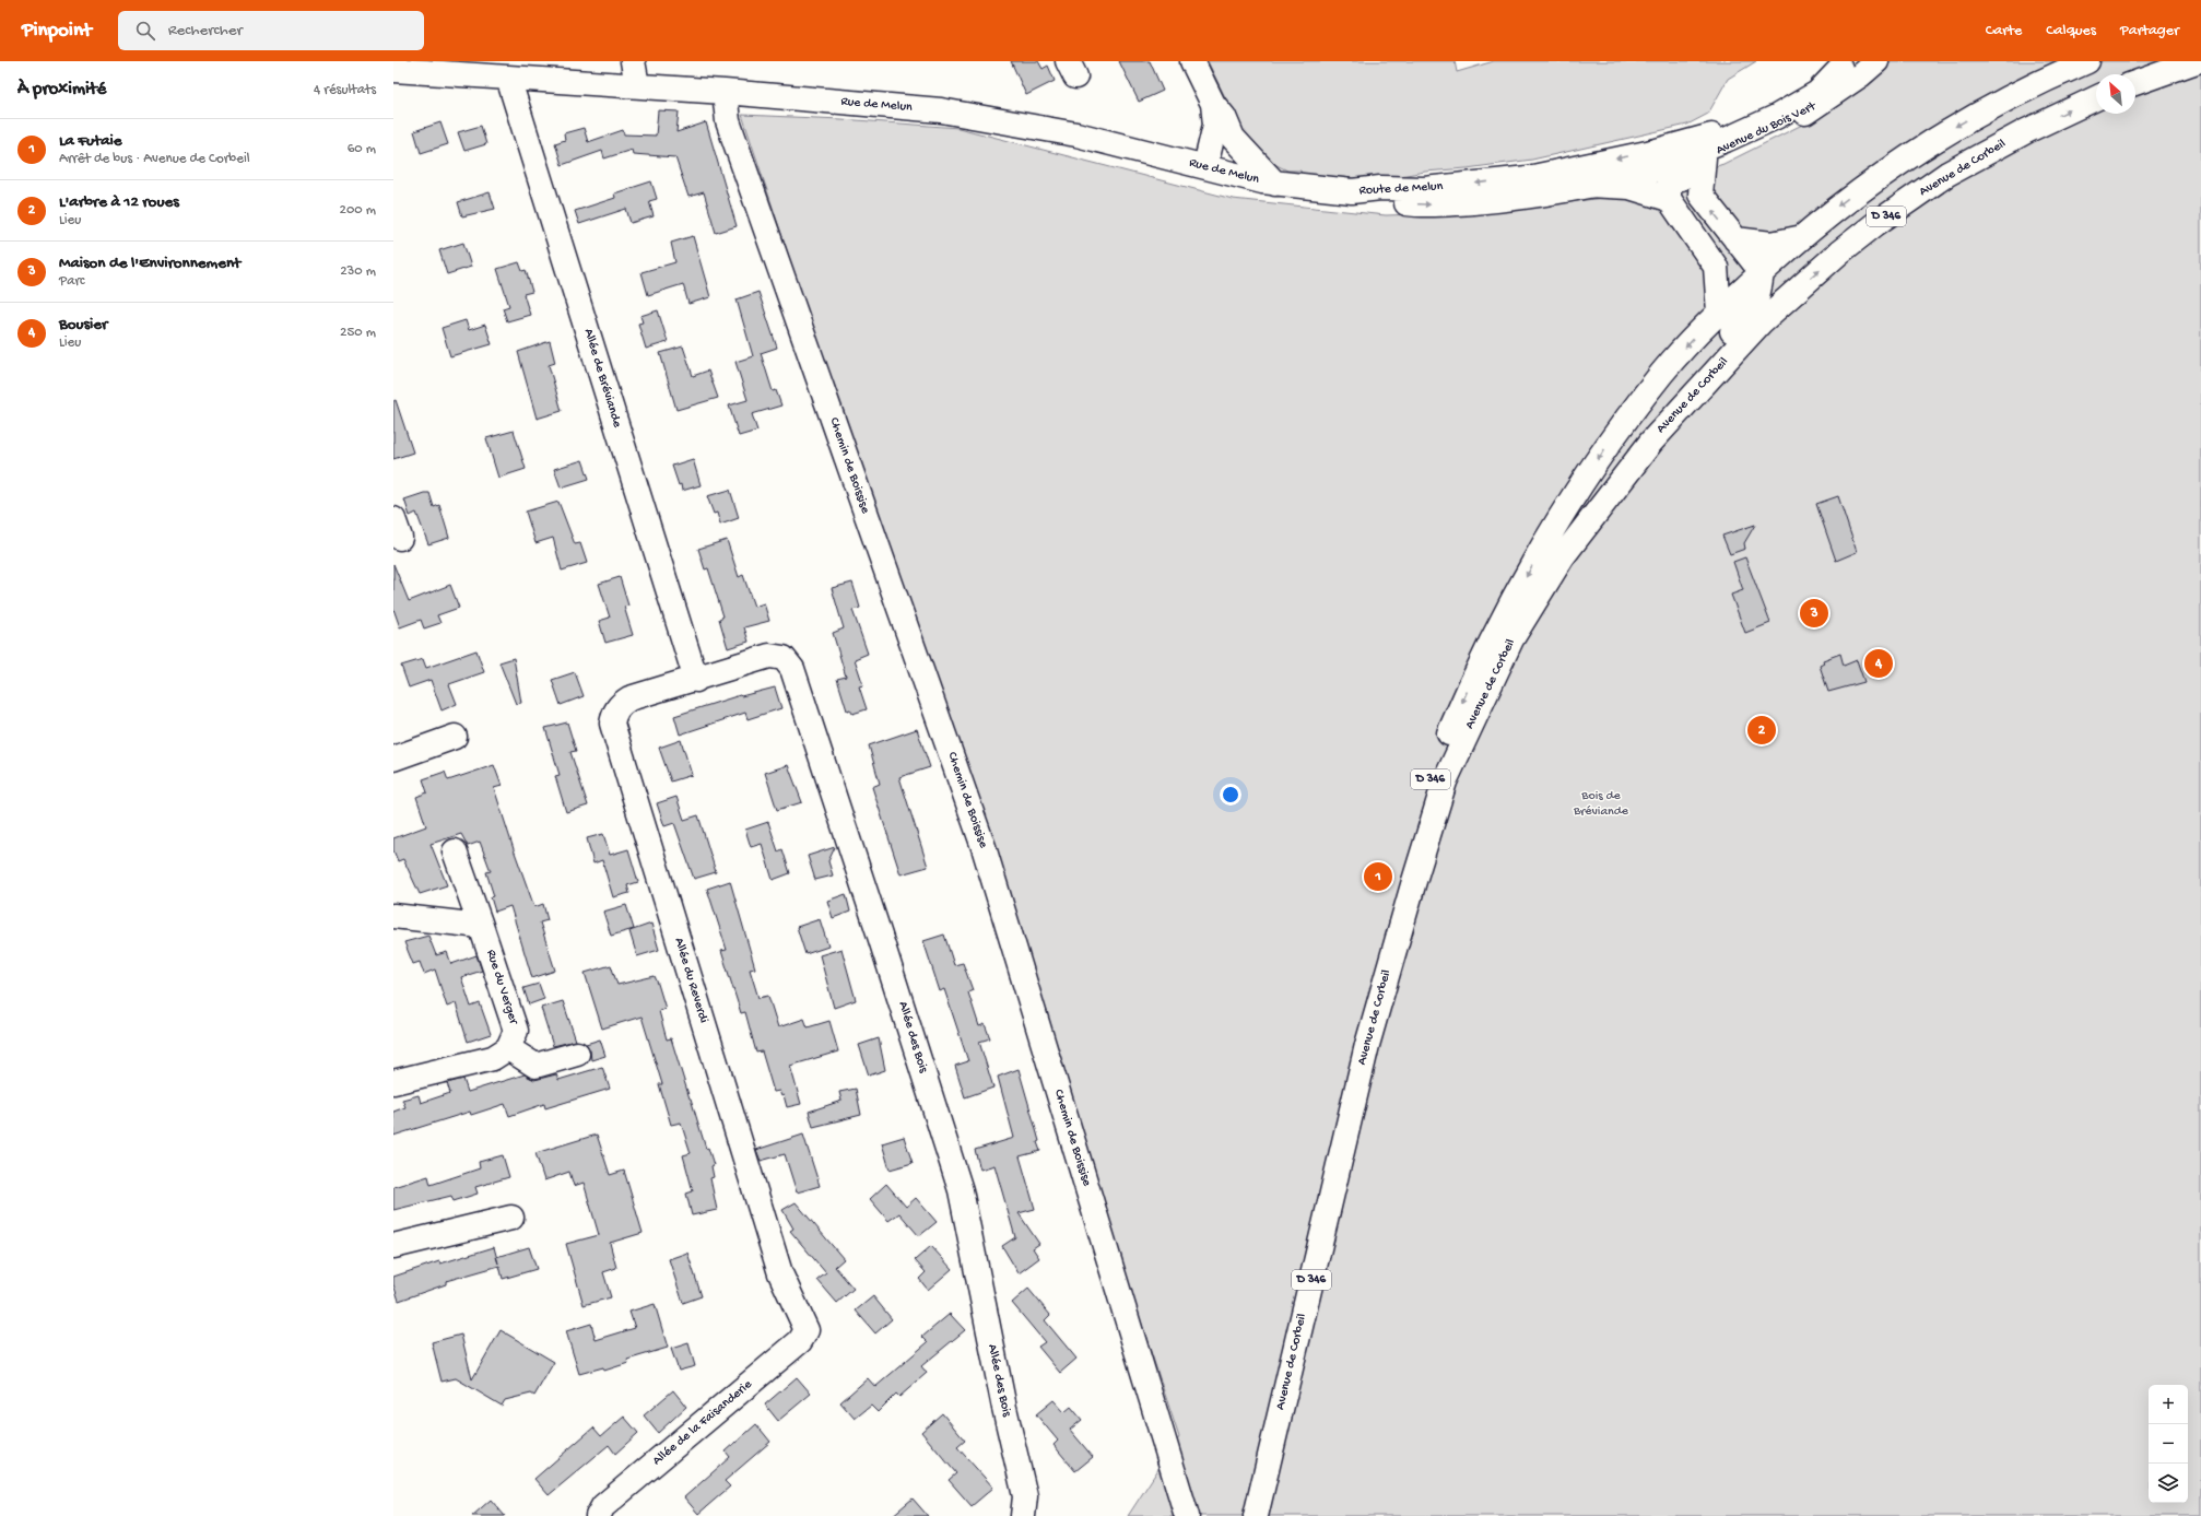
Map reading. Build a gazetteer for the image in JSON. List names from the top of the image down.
{
  "streets": {
    "street": [
      "Rue de Melun",
      "Avenue du Bois Vert",
      "Avenue de Corbeil",
      "Route de Melun",
      "D 346",
      "Allée de Bréviande",
      "Chemin de Boissise",
      "Allée du Reverdi",
      "Rue du Verger",
      "Allée des Bois",
      "Allée de la Faisanderie"
    ]
  },
  "crossings": [
    ["Rue de Melun", "Route de Melun"],
    ["Rue de Melun", "Allée de Bréviande"],
    ["Rue de Melun", "Chemin de Boissise"],
    ["Avenue du Bois Vert", "Route de Melun"],
    ["Avenue de Corbeil", "D 346"],
    ["Allée de Bréviande", "Allée du Reverdi"],
    ["Allée de Bréviande", "Allée des Bois"],
    ["Allée du Reverdi", "Allée des Bois"],
    ["Allée du Reverdi", "Allée de la Faisanderie"]
  ],
  "parks": ["Bois de Bréviande"],
  "north": "top left",
  "page": {
    "header": "Pinpoint",
    "search": "Rechercher",
    "nav": ["Carte", "Calques", "Partager"],
    "heading": ["À proximité", "4 résultats"],
    "list": [
      {
        "mark": "1",
        "name": "La Futaie",
        "note": "Arrêt de bus · Avenue de Corbeil",
        "value": "60 m"
      },
      {
        "mark": "2",
        "name": "L'arbre à 12 roues",
        "note": "Lieu",
        "value": "200 m"
      },
      {
        "mark": "3",
        "name": "Maison de l'Environnement",
        "note": "Parc",
        "value": "230 m"
      },
      {
        "mark": "4",
        "name": "Bousier",
        "note": "Lieu",
        "value": "250 m"
      }
    ],
    "pins": [
      "3",
      "4",
      "2",
      "1"
    ],
    "map_buttons": ["+", "−"]
  }
}
